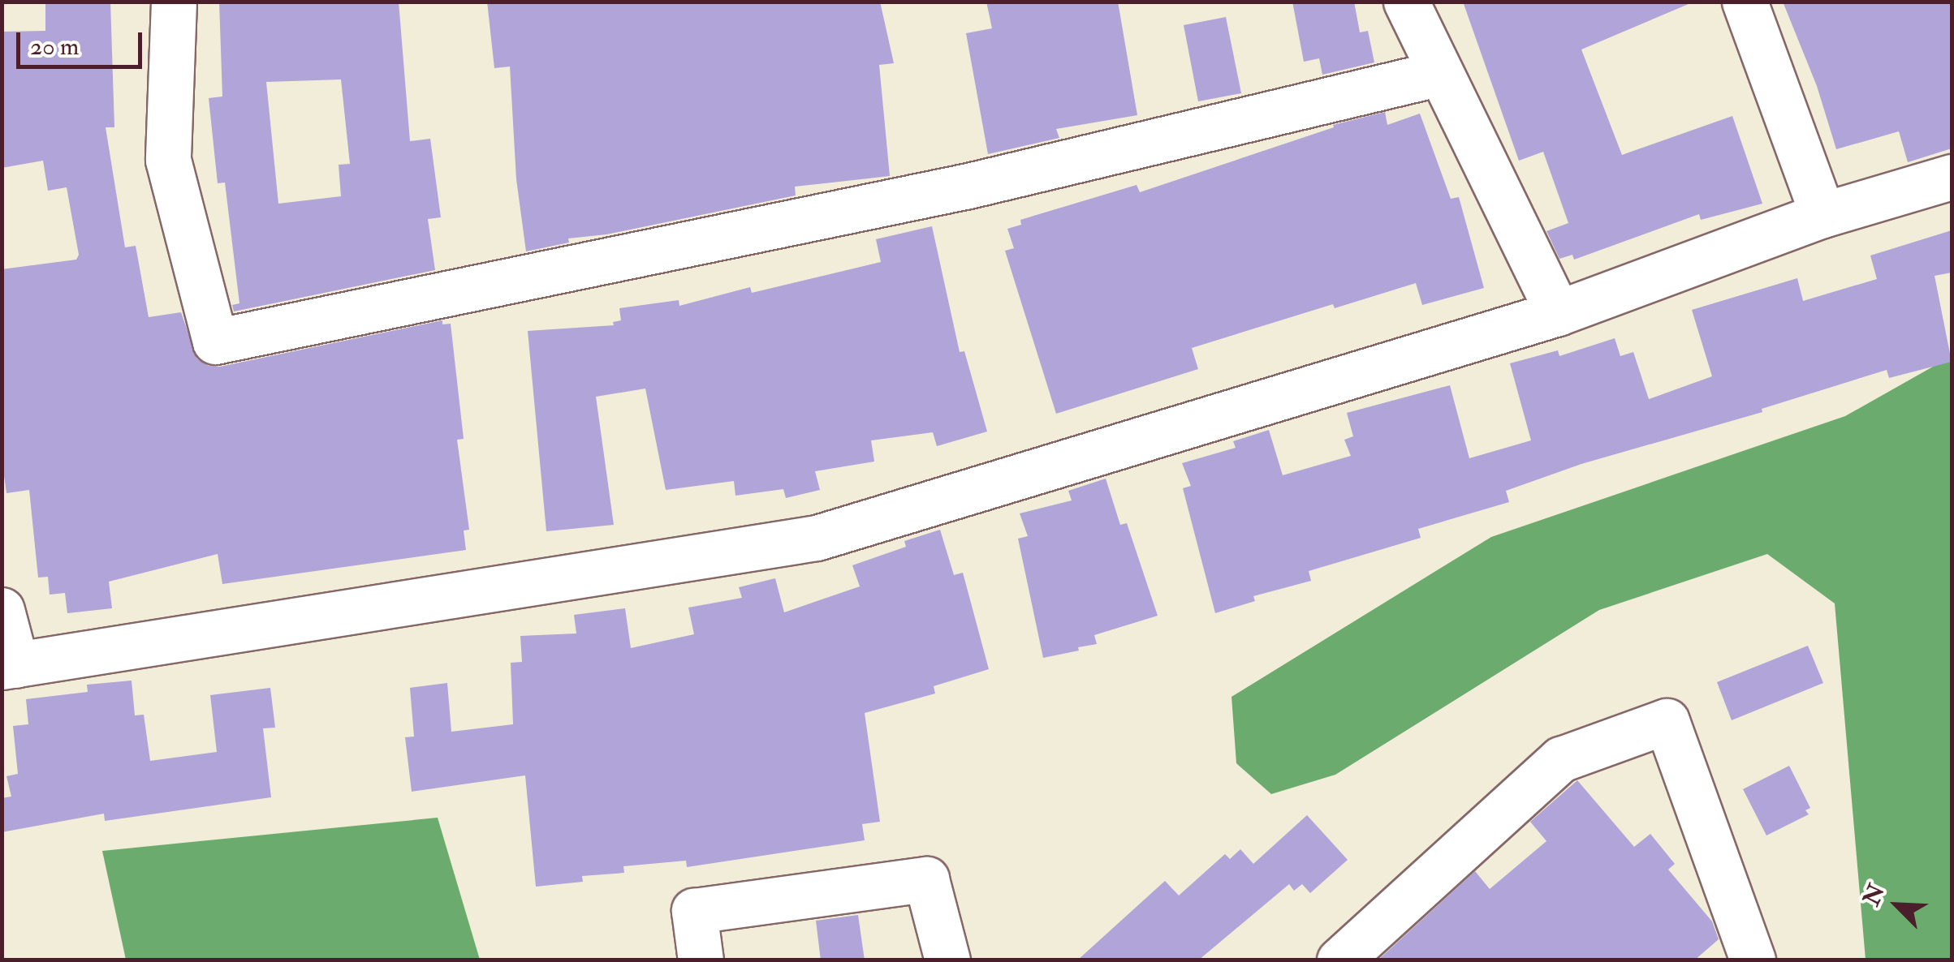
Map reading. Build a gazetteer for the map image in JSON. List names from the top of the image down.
{
  "scale_bar": "20 m",
  "north": "top left"
}
